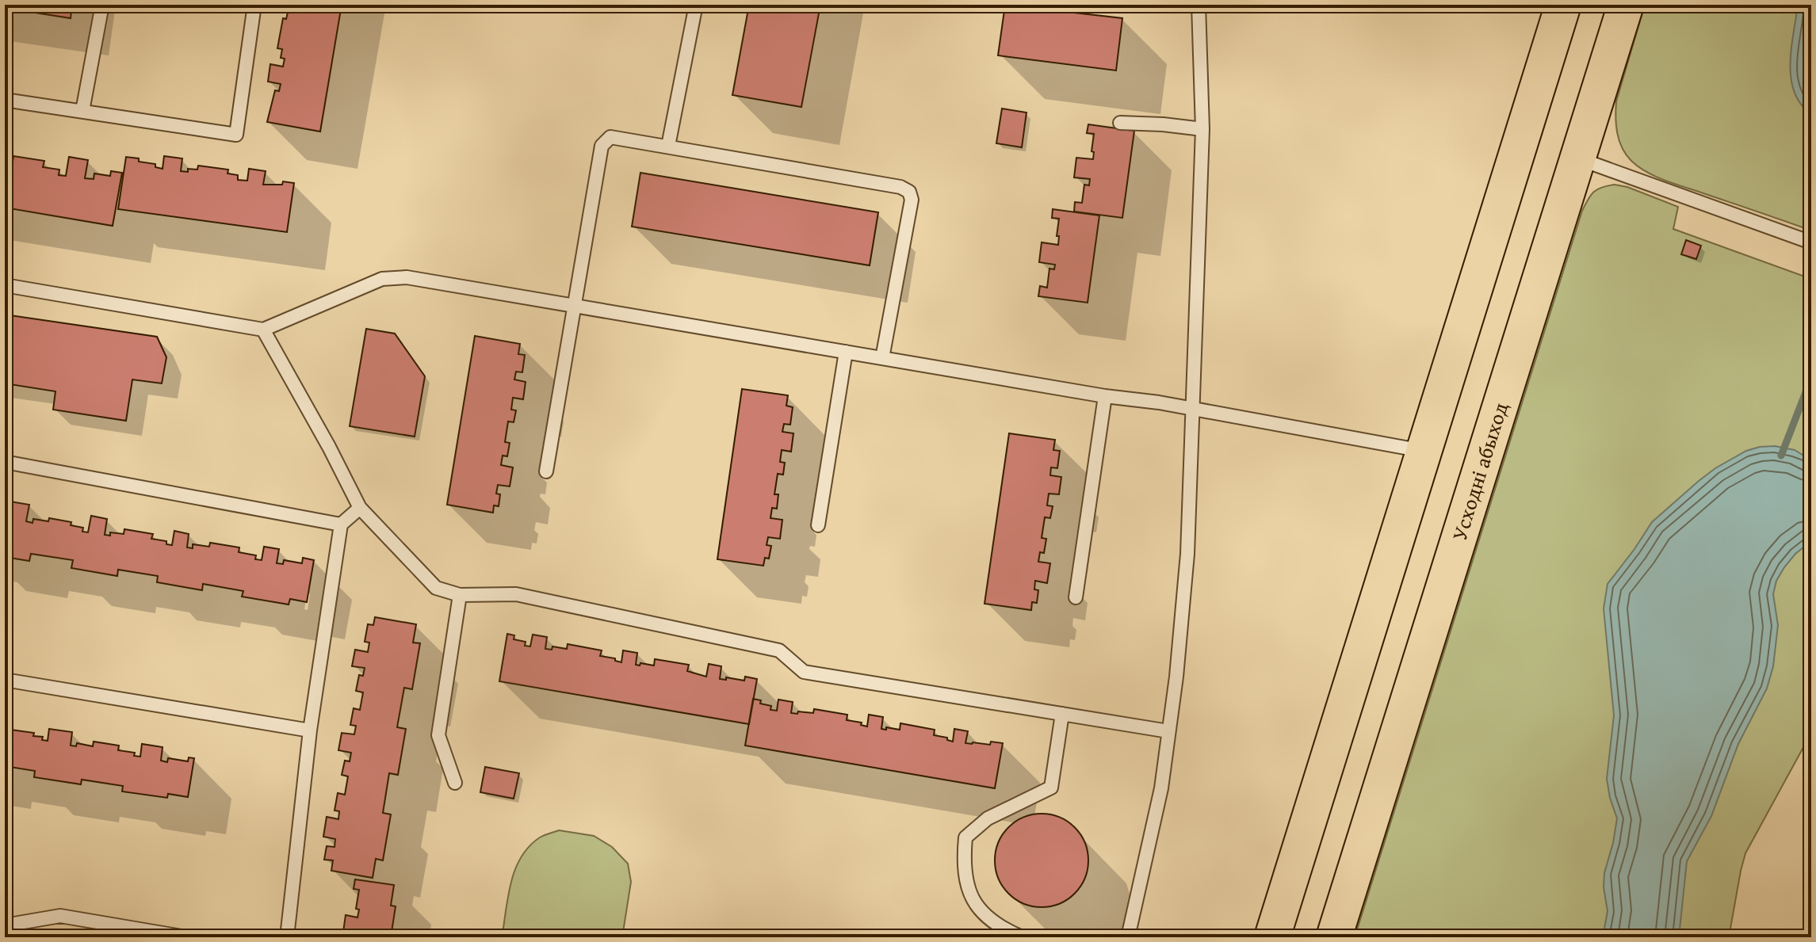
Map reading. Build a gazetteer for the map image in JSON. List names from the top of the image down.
{
  "streets": {
    "main road": ["Усходні абыход"]
  }
}
